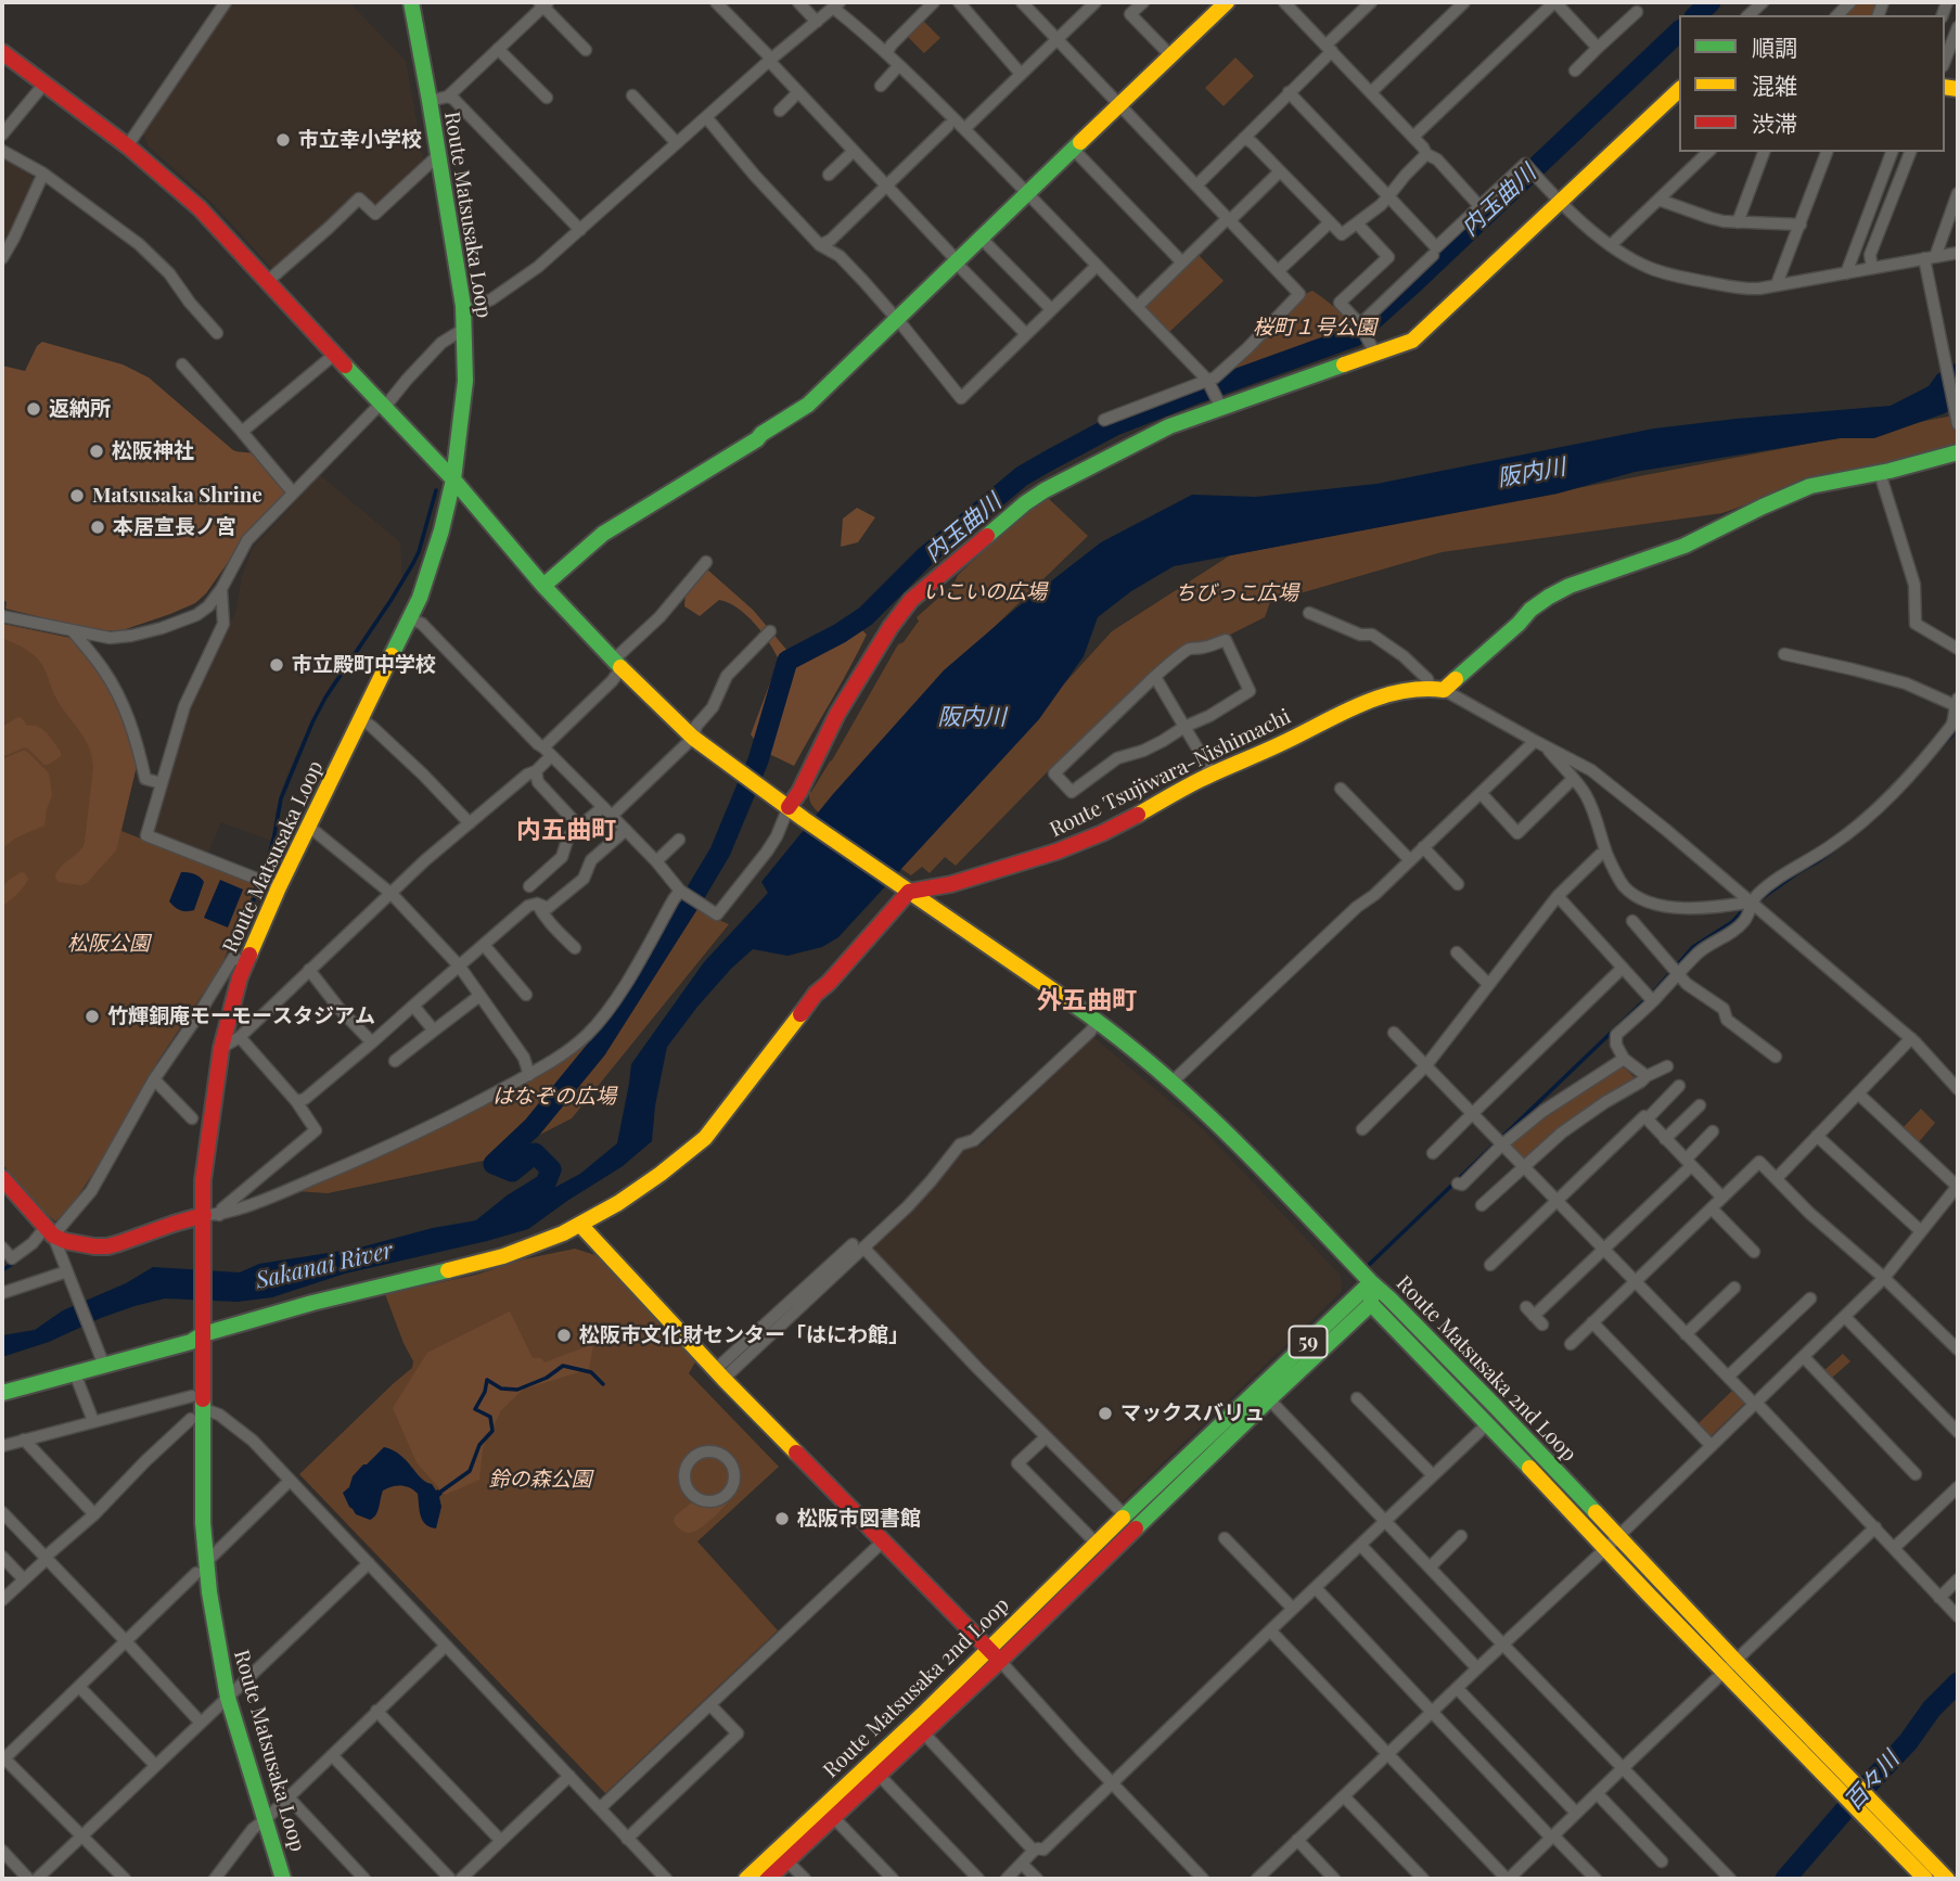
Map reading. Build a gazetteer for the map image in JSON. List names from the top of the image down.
{
  "streets": {
    "main road": [
      "Route Matsusaka Loop",
      "Route Tsujiwara-Nishimachi",
      "59",
      "Route Matsusaka 2nd Loop"
    ]
  },
  "districts": ["内五曲町", "外五曲町"],
  "water": [
    "内玉曲川",
    "阪内川",
    "Sakanai River",
    "百々川"
  ],
  "parks": [
    "桜町１号公園",
    "いこいの広場",
    "ちびっこ広場",
    "松阪公園",
    "はなぞの広場",
    "鈴の森公園"
  ],
  "places": [
    "市立幸小学校",
    "返納所",
    "松阪神社",
    "Matsusaka Shrine",
    "本居宣長ノ宮",
    "市立殿町中学校",
    "竹輝銅庵モーモースタジアム",
    "松阪市文化財センター「はにわ館」",
    "マックスバリュ",
    "松阪市図書館"
  ],
  "legend": ["順調", "混雑", "渋滞"]
}
